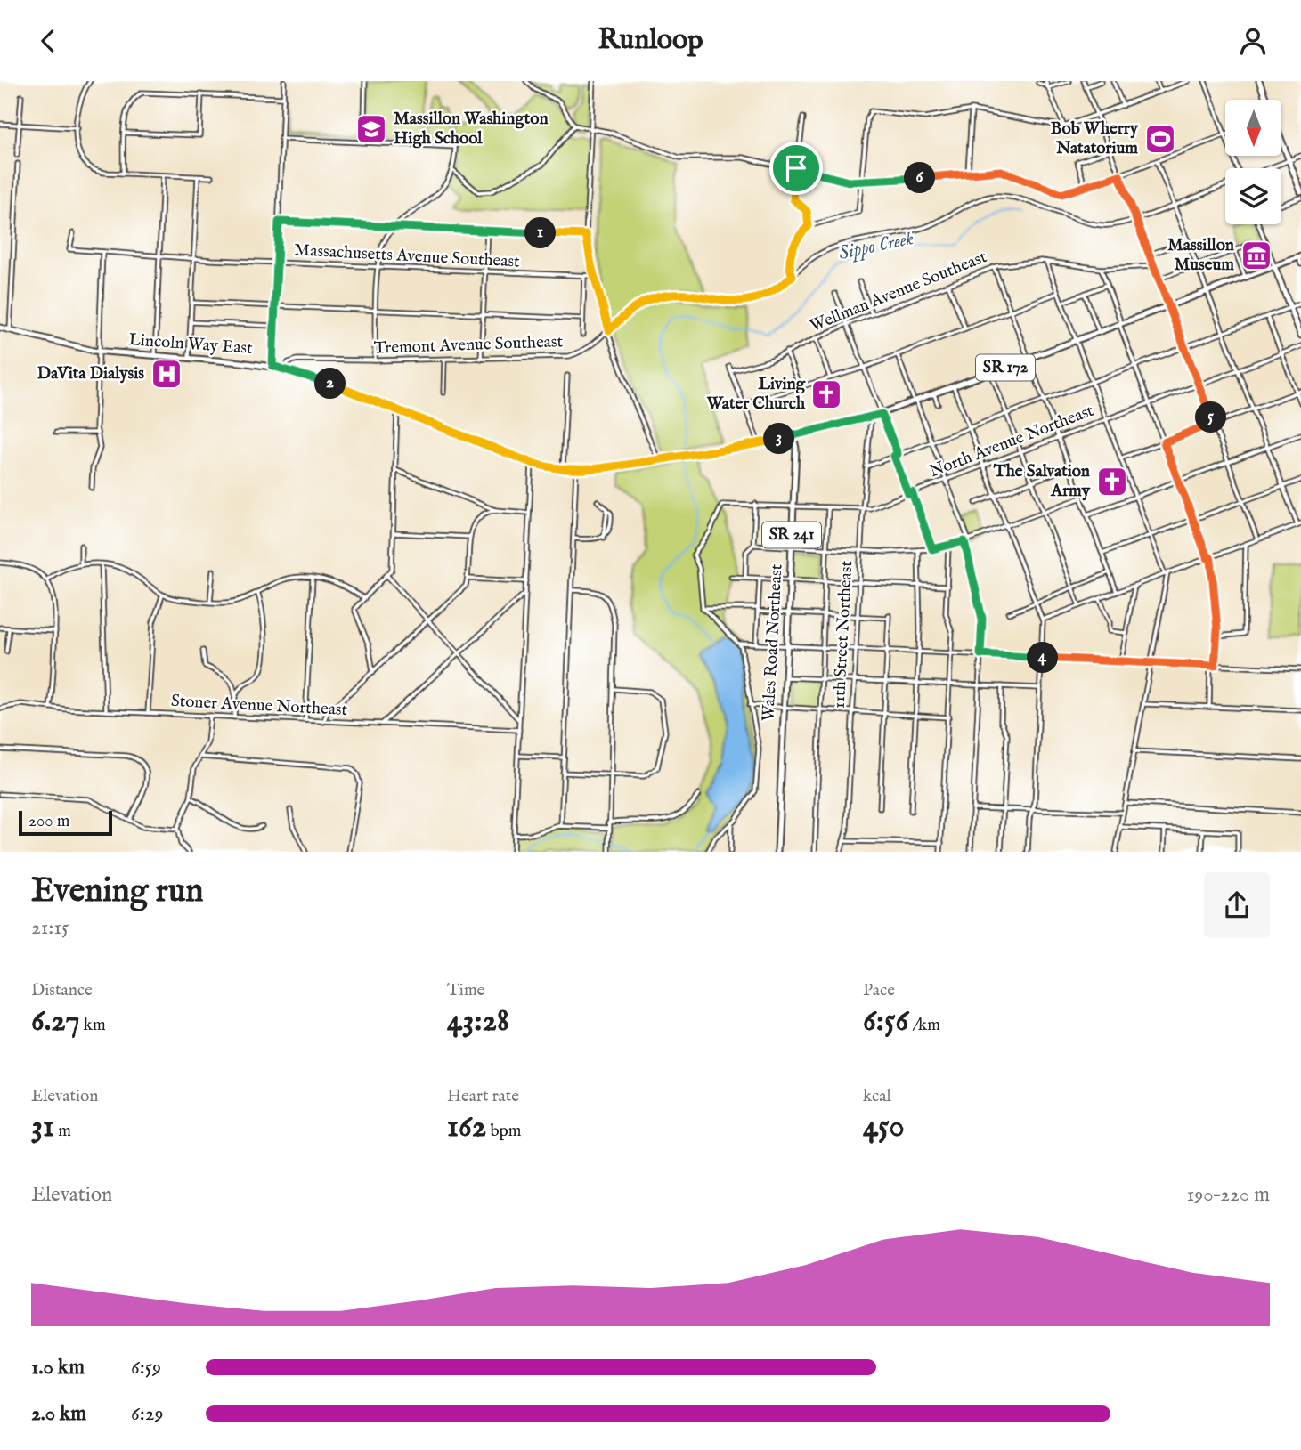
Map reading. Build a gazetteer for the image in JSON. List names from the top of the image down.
{
  "streets": {
    "main road": [
      "Lincoln Way East",
      "SR 172",
      "SR 241",
      "Wales Road Northeast"
    ],
    "street": [
      "Massachusetts Avenue Southeast",
      "Wellman Avenue Southeast",
      "Tremont Avenue Southeast",
      "North Avenue Northeast",
      "11th Street Northeast",
      "Stoner Avenue Northeast"
    ]
  },
  "crossings": [
    ["Lincoln Way East", "Tremont Avenue Southeast"],
    ["Lincoln Way East", "11th Street Northeast"],
    ["Lincoln Way East", "Wales Road Northeast"],
    ["North Avenue Northeast", "11th Street Northeast"],
    ["North Avenue Northeast", "Wales Road Northeast"]
  ],
  "water": ["Sippo Creek"],
  "places": {
    "school or university": ["Massillon Washington High School"],
    "sports": ["Bob Wherry Natatorium"],
    "museum": ["Massillon Museum"],
    "hospital": ["DaVita Dialysis"],
    "church": ["Living Water Church", "The Salvation Army"]
  },
  "scale_bar": "200 m",
  "north": "bottom",
  "page": {
    "header": "Runloop",
    "pins": [
      "6",
      "1",
      "2",
      "5",
      "3",
      "4"
    ],
    "scale": "200 m",
    "heading": ["Evening run", "21:15"],
    "stats": [
      ["Distance", "6.27 km"],
      ["Time", "43:28"],
      ["Pace", "6:56 /km"],
      ["Elevation", "31 m"],
      ["Heart rate", "162 bpm"],
      ["kcal", "450"]
    ],
    "chart": ["Elevation", "190–220 m"],
    "list": [
      {
        "name": "1.0 km",
        "note": "6:59"
      },
      {
        "name": "2.0 km",
        "note": "6:29"
      }
    ]
  }
}
